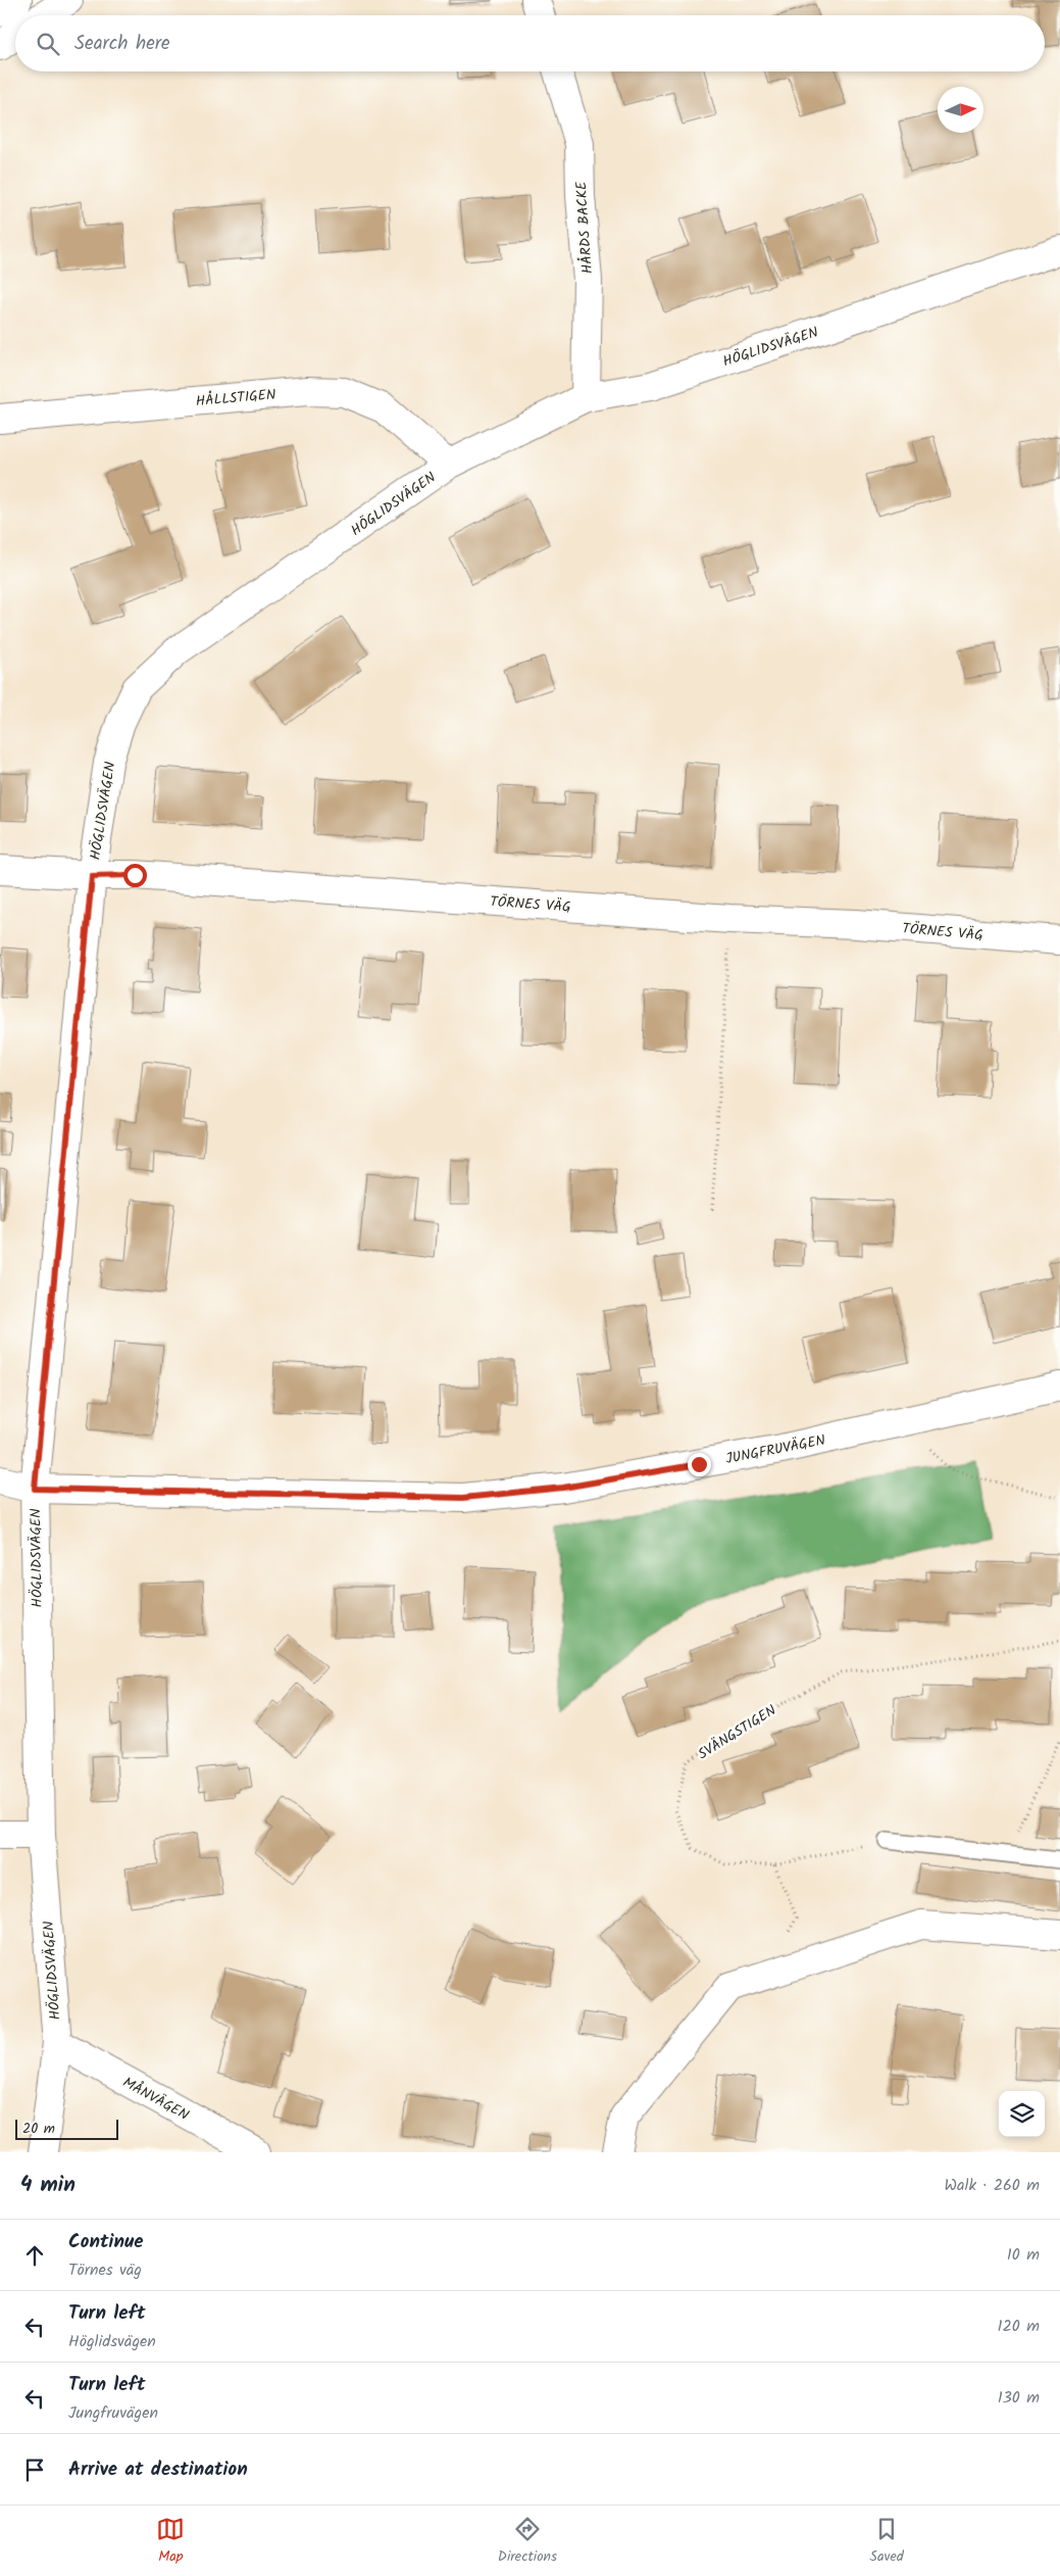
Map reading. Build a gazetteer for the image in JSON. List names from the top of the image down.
{
  "streets": {
    "street": [
      "HÅRDS BACKE",
      "HÖGLIDSVÄGEN",
      "HÅLLSTIGEN",
      "TÖRNES VÄG",
      "JUNGFRUVÄGEN",
      "MÅNVÄGEN"
    ],
    "path": ["SVÄNGSTIGEN"]
  },
  "crossings": [
    ["HÅRDS BACKE", "HÖGLIDSVÄGEN"],
    ["HÖGLIDSVÄGEN", "HÅLLSTIGEN"],
    ["HÖGLIDSVÄGEN", "TÖRNES VÄG"],
    ["HÖGLIDSVÄGEN", "JUNGFRUVÄGEN"],
    ["HÖGLIDSVÄGEN", "MÅNVÄGEN"]
  ],
  "scale_bar": "20 m",
  "north": "right",
  "page": {
    "search": "Search here",
    "scale": "20 m",
    "heading": ["4 min", "Walk · 260 m"],
    "list": [
      ["Continue", "Törnes väg", "10 m"],
      ["Turn left", "Höglidsvägen", "120 m"],
      ["Turn left", "Jungfruvägen", "130 m"],
      "Arrive at destination"
    ],
    "nav": ["Map", "Directions", "Saved"]
  }
}
